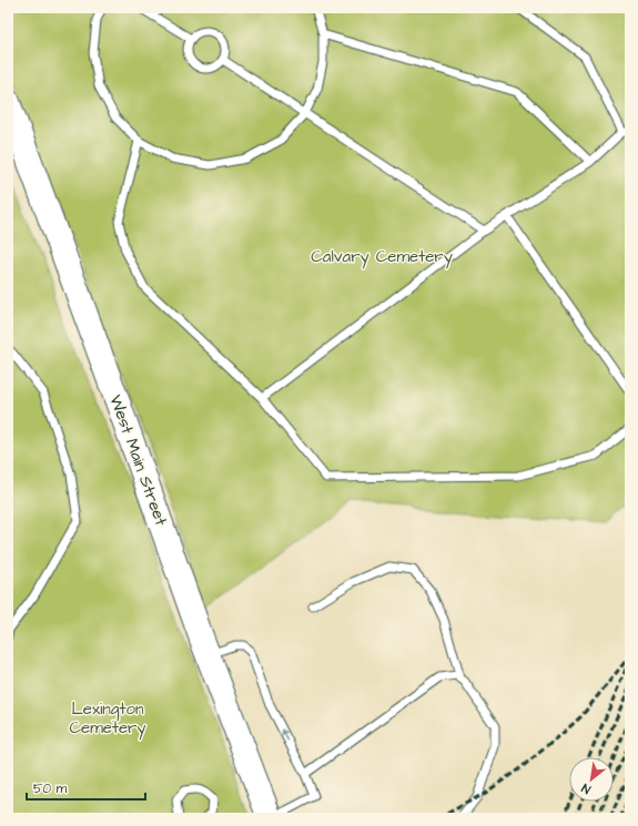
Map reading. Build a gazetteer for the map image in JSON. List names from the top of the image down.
{
  "streets": {
    "main road": ["West Main Street"]
  },
  "parks": ["Calvary Cemetery", "Lexington Cemetery"],
  "scale_bar": "50 m",
  "north": "bottom left"
}
